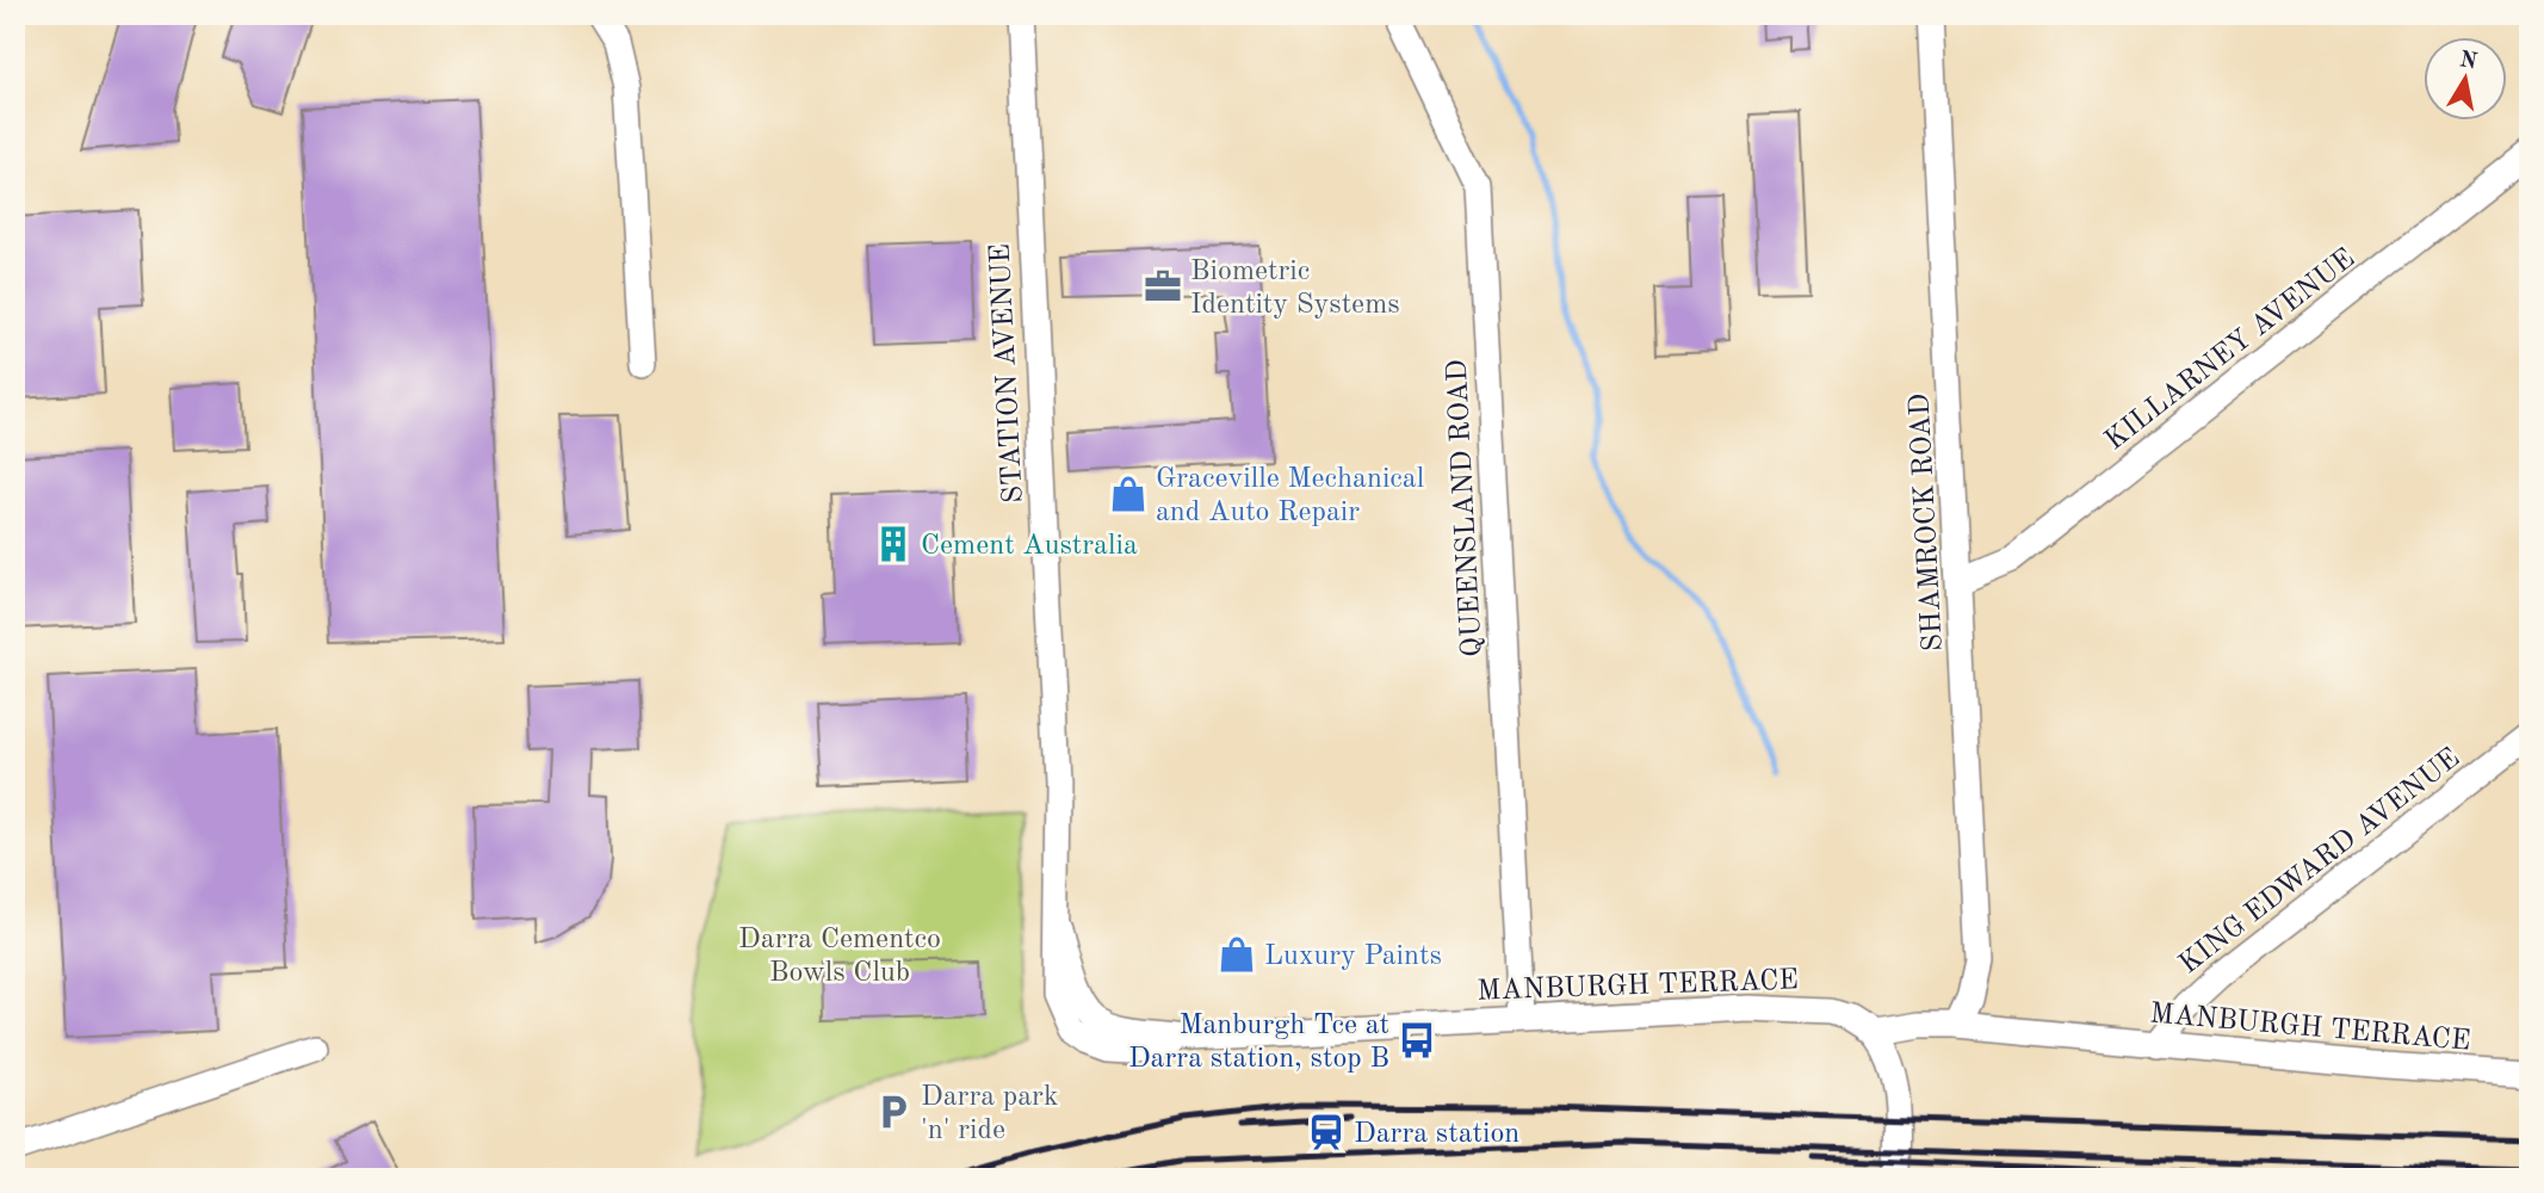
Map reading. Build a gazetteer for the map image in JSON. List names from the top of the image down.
{
  "streets": {
    "street": [
      "KILLARNEY AVENUE",
      "STATION AVENUE",
      "QUEENSLAND ROAD",
      "SHAMROCK ROAD",
      "KING EDWARD AVENUE",
      "MANBURGH TERRACE"
    ]
  },
  "crossings": [
    ["KILLARNEY AVENUE", "SHAMROCK ROAD"],
    ["STATION AVENUE", "MANBURGH TERRACE"],
    ["QUEENSLAND ROAD", "MANBURGH TERRACE"],
    ["SHAMROCK ROAD", "MANBURGH TERRACE"],
    ["KING EDWARD AVENUE", "MANBURGH TERRACE"]
  ],
  "parks": ["Darra Cementco Bowls Club"],
  "places": {
    "office": ["Biometric Identity Systems"],
    "shop": ["Graceville Mechanical and Auto Repair", "Luxury Paints"],
    "building": ["Cement Australia"],
    "bus stop": ["Manburgh Tce at Darra station, stop B"],
    "parking": ["Darra park 'n' ride"],
    "station": ["Darra station"]
  },
  "north": "top"
}
